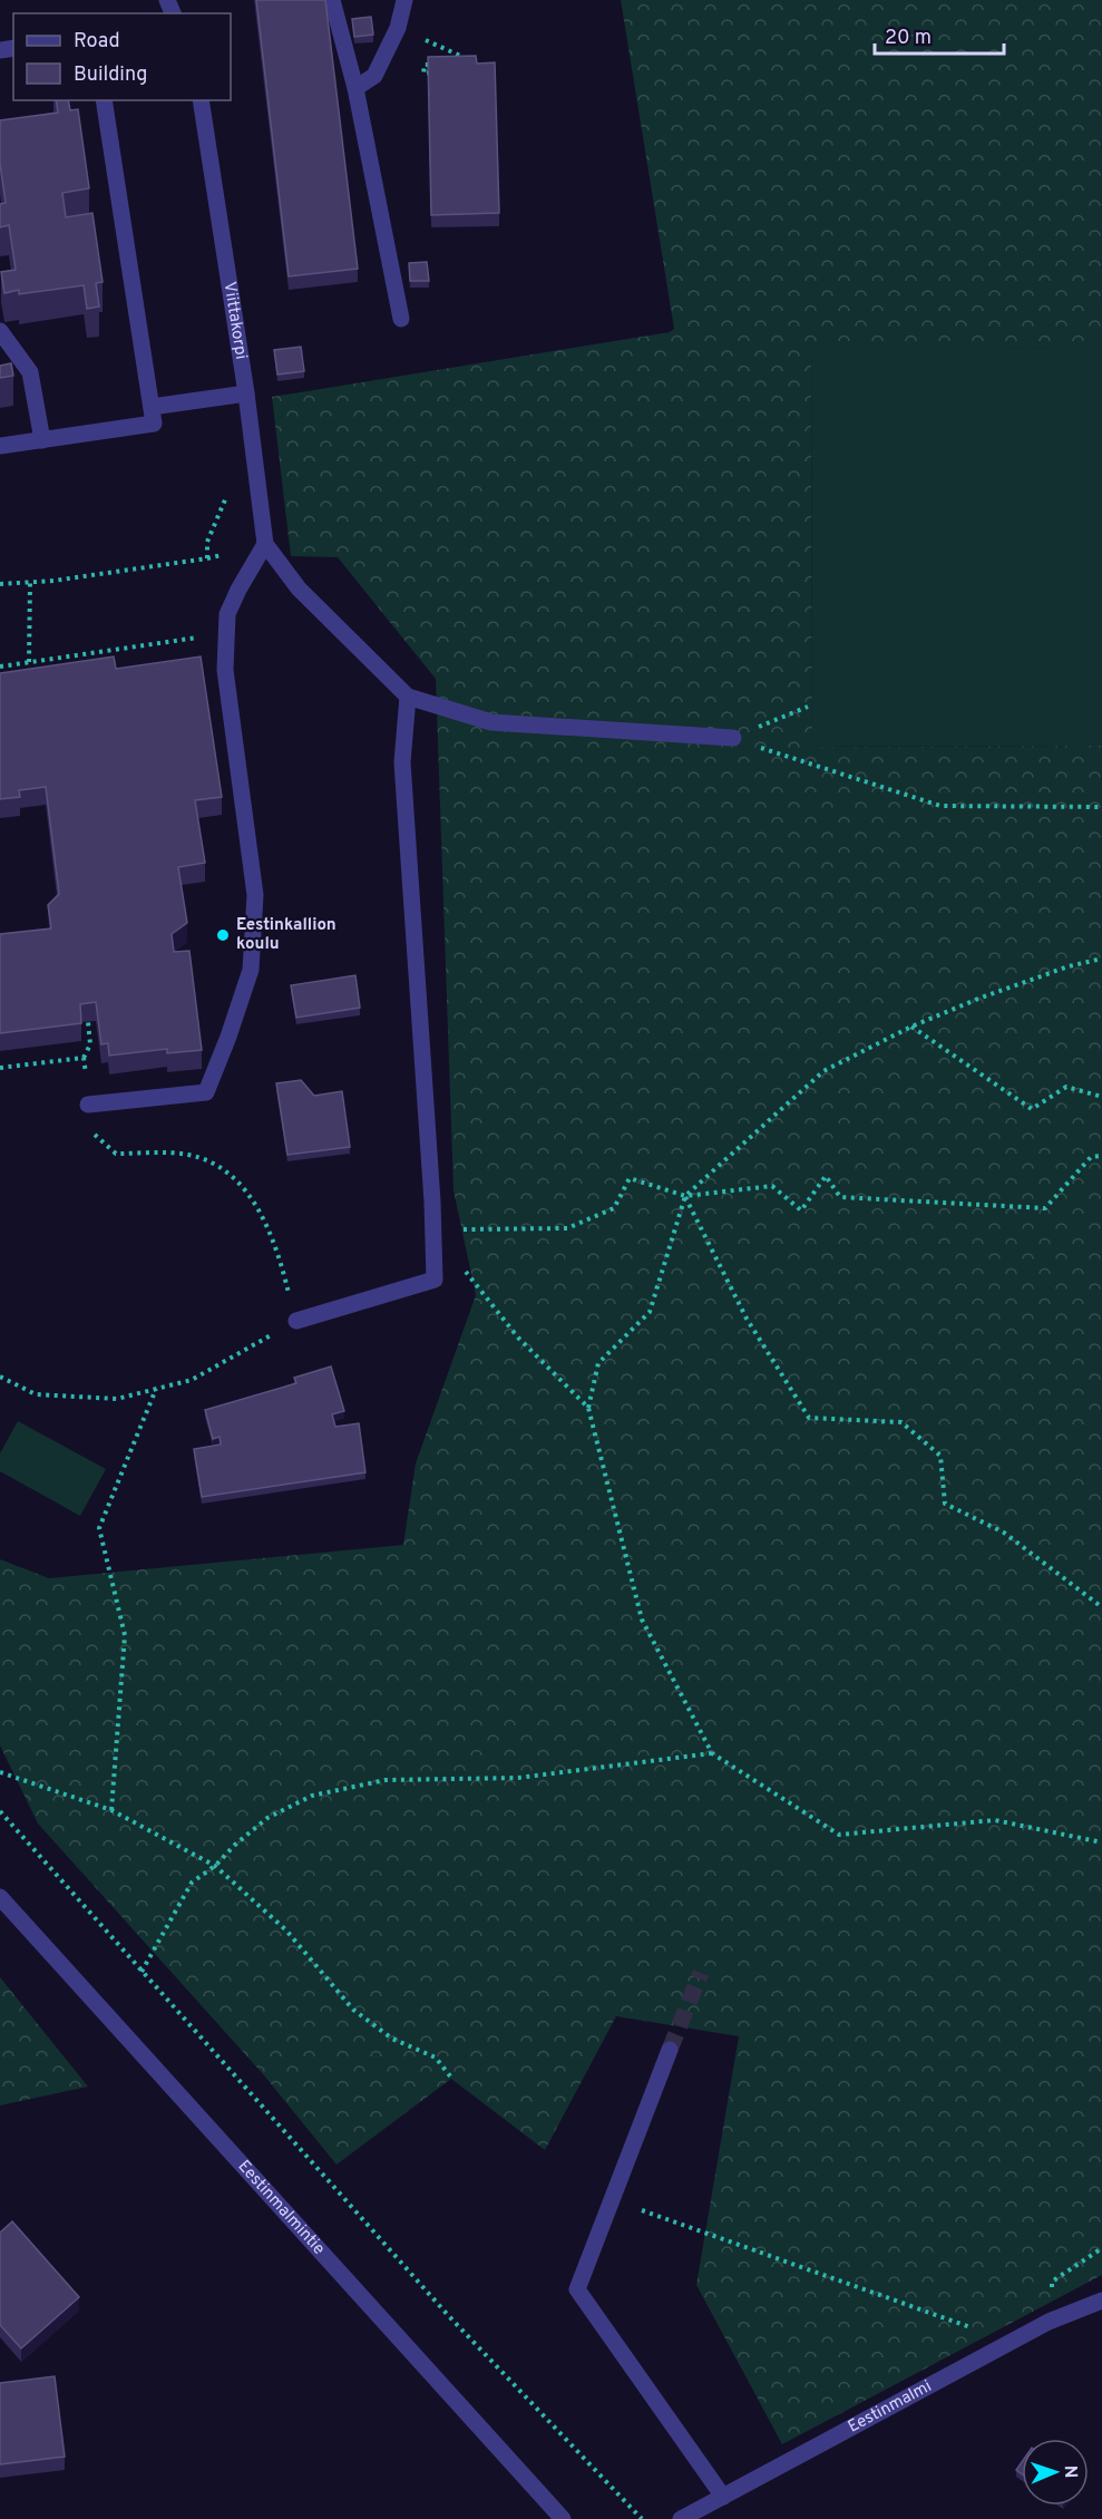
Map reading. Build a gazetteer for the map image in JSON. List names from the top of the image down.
{
  "streets": {
    "street": ["Viittakorpi", "Eestinmalmintie", "Eestinmalmi"]
  },
  "places": ["Eestinkallion koulu"],
  "legend": ["Road", "Building"],
  "scale_bar": "20 m",
  "north": "right"
}
